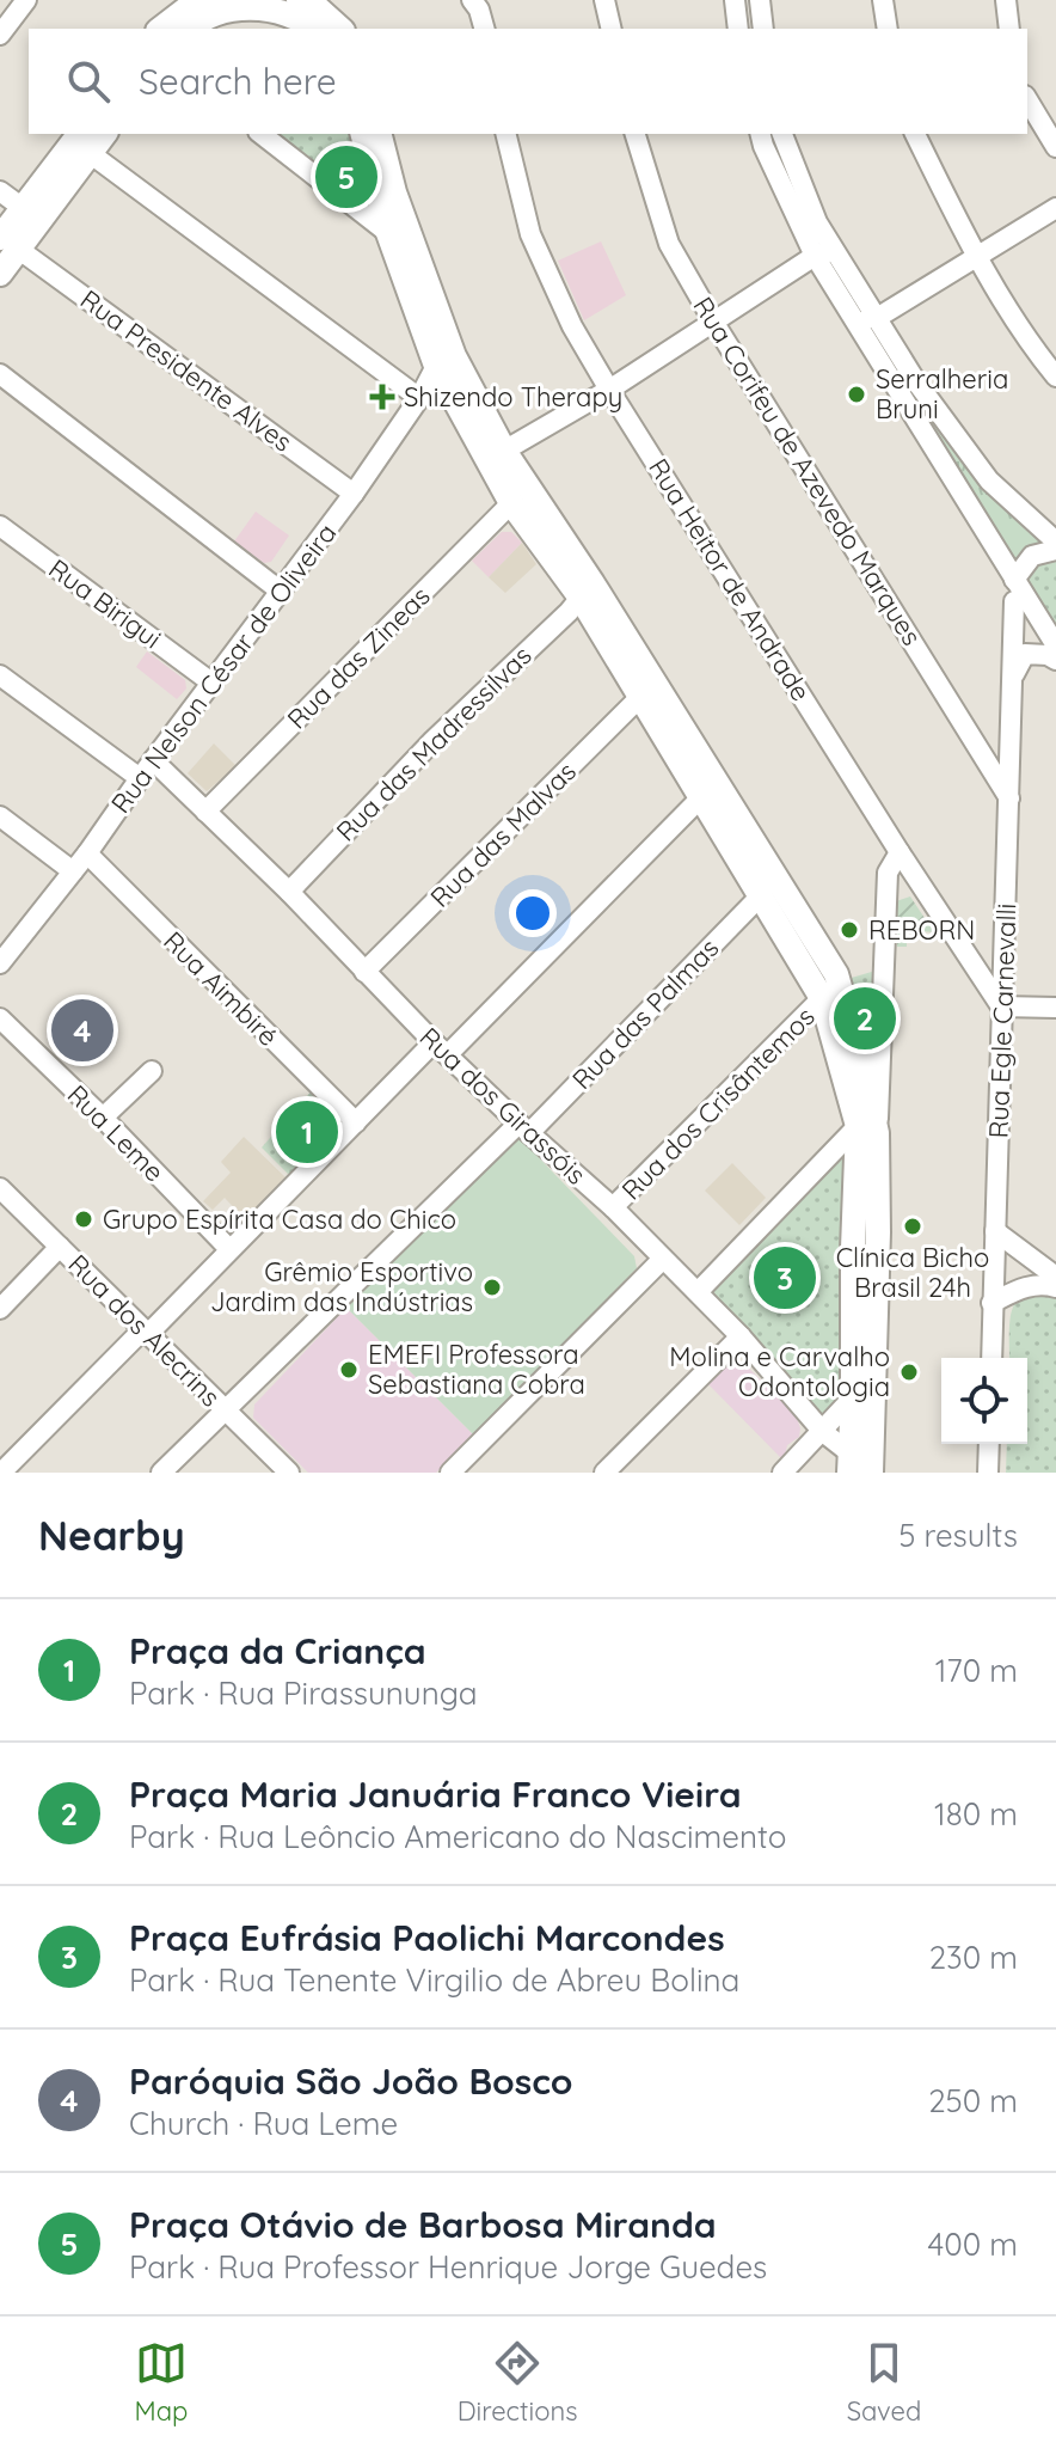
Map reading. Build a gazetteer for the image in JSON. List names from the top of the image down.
{
  "streets": {
    "street": [
      "Rua Presidente Alves",
      "Rua Corifeu de Azevedo Marques",
      "Rua Heitor de Andrade",
      "Rua Birigui",
      "Rua das Zineas",
      "Rua Nelson César de Oliveira",
      "Rua das Madressilvas",
      "Rua das Malvas",
      "Rua Aimbiré",
      "Rua das Palmas",
      "Rua Egle Carnevalli",
      "Rua dos Crisântemos",
      "Rua dos Girassóis",
      "Rua Leme",
      "Rua dos Alecrins"
    ]
  },
  "crossings": [
    ["Rua Presidente Alves", "Rua Nelson César de Oliveira"],
    ["Rua Corifeu de Azevedo Marques", "Rua Egle Carnevalli"],
    ["Rua Heitor de Andrade", "Rua Egle Carnevalli"],
    ["Rua Birigui", "Rua Nelson César de Oliveira"],
    ["Rua das Zineas", "Rua dos Girassóis"],
    ["Rua Nelson César de Oliveira", "Rua Aimbiré"],
    ["Rua Nelson César de Oliveira", "Rua dos Girassóis"],
    ["Rua das Madressilvas", "Rua dos Girassóis"],
    ["Rua das Malvas", "Rua dos Girassóis"],
    ["Rua das Palmas", "Rua dos Girassóis"],
    ["Rua das Palmas", "Rua dos Alecrins"],
    ["Rua dos Crisântemos", "Rua dos Girassóis"]
  ],
  "places": {
    "other": [
      "Serralheria Bruni",
      "REBORN",
      "Grupo Espírita Casa do Chico",
      "Clínica Bicho Brasil 24h",
      "Grêmio Esportivo Jardim das Indústrias",
      "EMEFI Professora Sebastiana Cobra",
      "Molina e Carvalho Odontologia"
    ],
    "health": ["Shizendo Therapy"]
  },
  "page": {
    "search": "Search here",
    "pins": [
      "5",
      "2",
      "4",
      "1",
      "3"
    ],
    "heading": ["Nearby", "5 results"],
    "list": [
      {
        "mark": "1",
        "name": "Praça da Criança",
        "note": "Park · Rua Pirassununga",
        "value": "170 m"
      },
      {
        "mark": "2",
        "name": "Praça Maria Januária Franco Vieira",
        "note": "Park · Rua Leôncio Americano do Nascimento",
        "value": "180 m"
      },
      {
        "mark": "3",
        "name": "Praça Eufrásia Paolichi Marcondes",
        "note": "Park · Rua Tenente Virgilio de Abreu Bolina",
        "value": "230 m"
      },
      {
        "mark": "4",
        "name": "Paróquia São João Bosco",
        "note": "Church · Rua Leme",
        "value": "250 m"
      },
      {
        "mark": "5",
        "name": "Praça Otávio de Barbosa Miranda",
        "note": "Park · Rua Professor Henrique Jorge Guedes",
        "value": "400 m"
      }
    ],
    "nav": ["Map", "Directions", "Saved"]
  }
}
